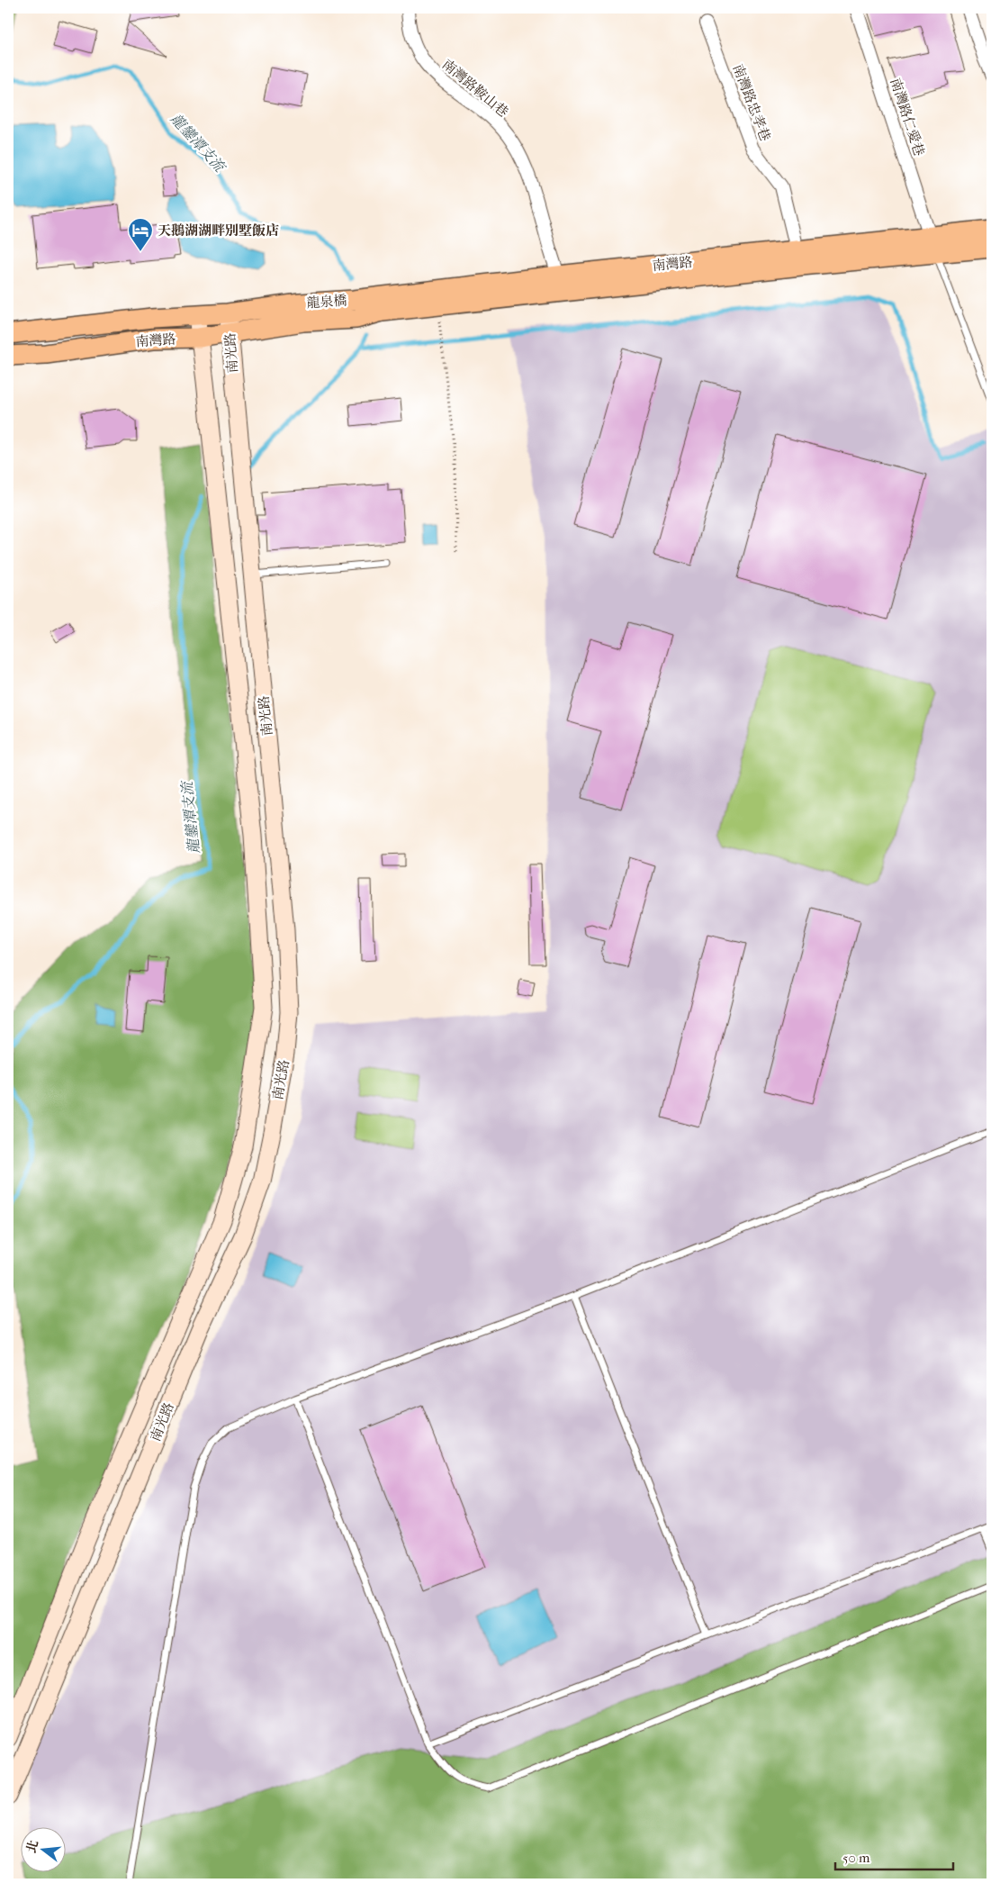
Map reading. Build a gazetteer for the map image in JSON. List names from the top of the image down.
{
  "streets": {
    "main road": ["南灣路", "龍泉橋"],
    "street": [
      "南灣路鞍山巷",
      "南灣路忠孝巷",
      "南灣路仁愛巷",
      "南光路"
    ]
  },
  "crossings": [
    ["南灣路鞍山巷", "南灣路"],
    ["南灣路忠孝巷", "南灣路"],
    ["南灣路仁愛巷", "南灣路"],
    ["南灣路", "龍泉橋"],
    ["南灣路", "南光路"]
  ],
  "water": ["龍鑾潭支流"],
  "places": {
    "hotel": ["天鵝湖湖畔別墅飯店"]
  },
  "scale_bar": "50 m",
  "north": "left"
}
